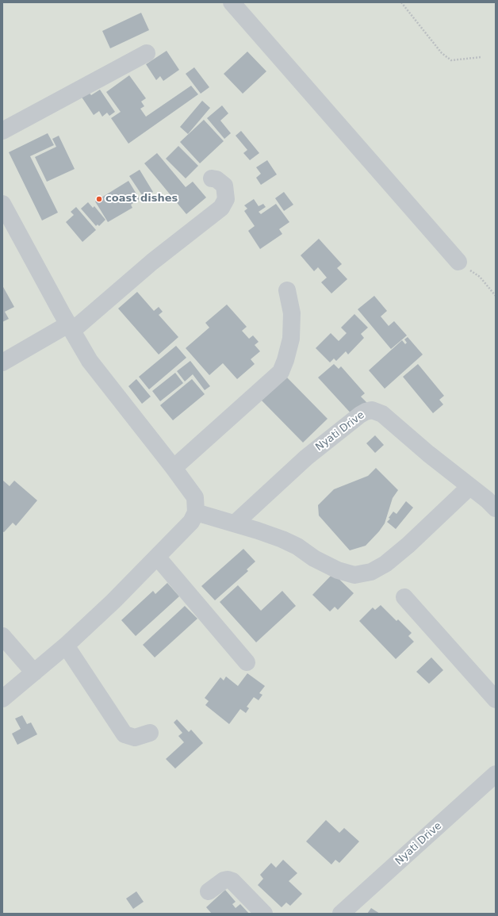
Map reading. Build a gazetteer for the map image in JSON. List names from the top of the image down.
{
  "streets": {
    "street": ["Nyati Drive"]
  },
  "places": ["coast dishes"]
}
